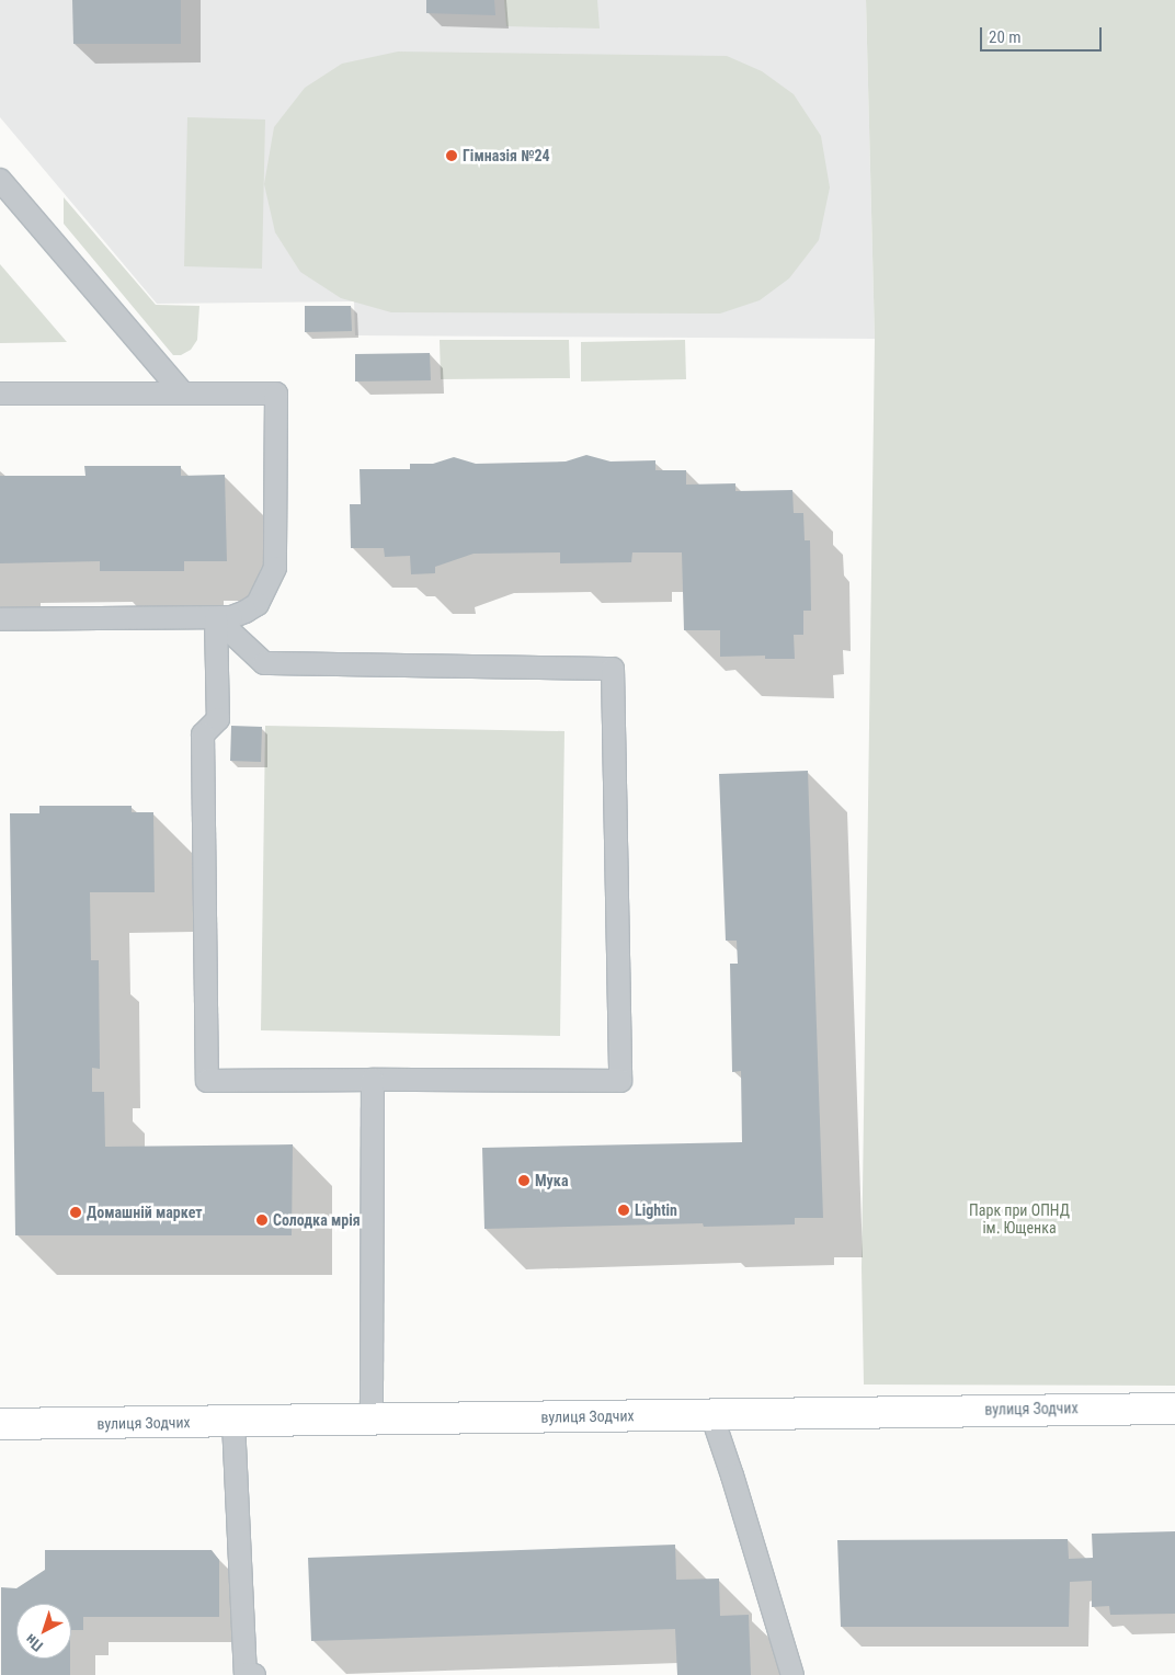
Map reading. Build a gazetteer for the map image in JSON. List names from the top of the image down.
{
  "streets": {
    "main road": ["вулиця Зодчих"]
  },
  "parks": ["Парк при ОПНД ім. Ющенка"],
  "places": [
    "Гімназія №24",
    "Мука",
    "Lightin",
    "Домашній маркет",
    "Солодка мрія"
  ],
  "scale_bar": "20 m",
  "north": "bottom left"
}
